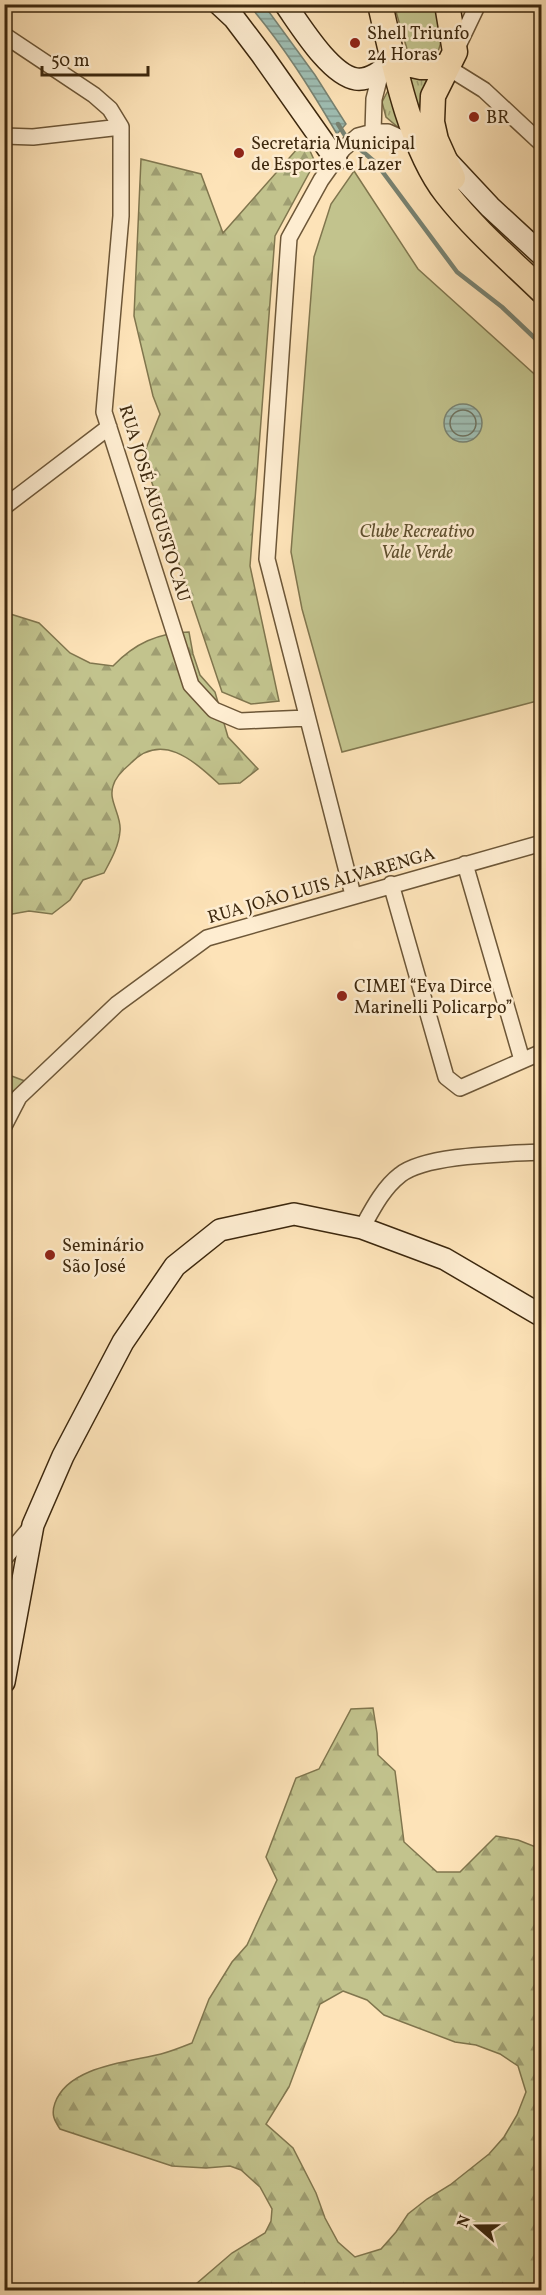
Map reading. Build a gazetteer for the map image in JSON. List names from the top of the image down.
{
  "streets": {
    "street": ["RUA JOSÉ AUGUSTO CAU", "RUA JOÃO LUIS ALVARENGA"]
  },
  "parks": ["Clube Recreativo Vale Verde"],
  "places": [
    "Shell Triunfo 24 Horas",
    "BR",
    "Secretaria Municipal de Esportes e Lazer",
    "CIMEI “Eva Dirce Marinelli Policarpo”",
    "Seminário São José"
  ],
  "scale_bar": "50 m",
  "north": "left"
}
